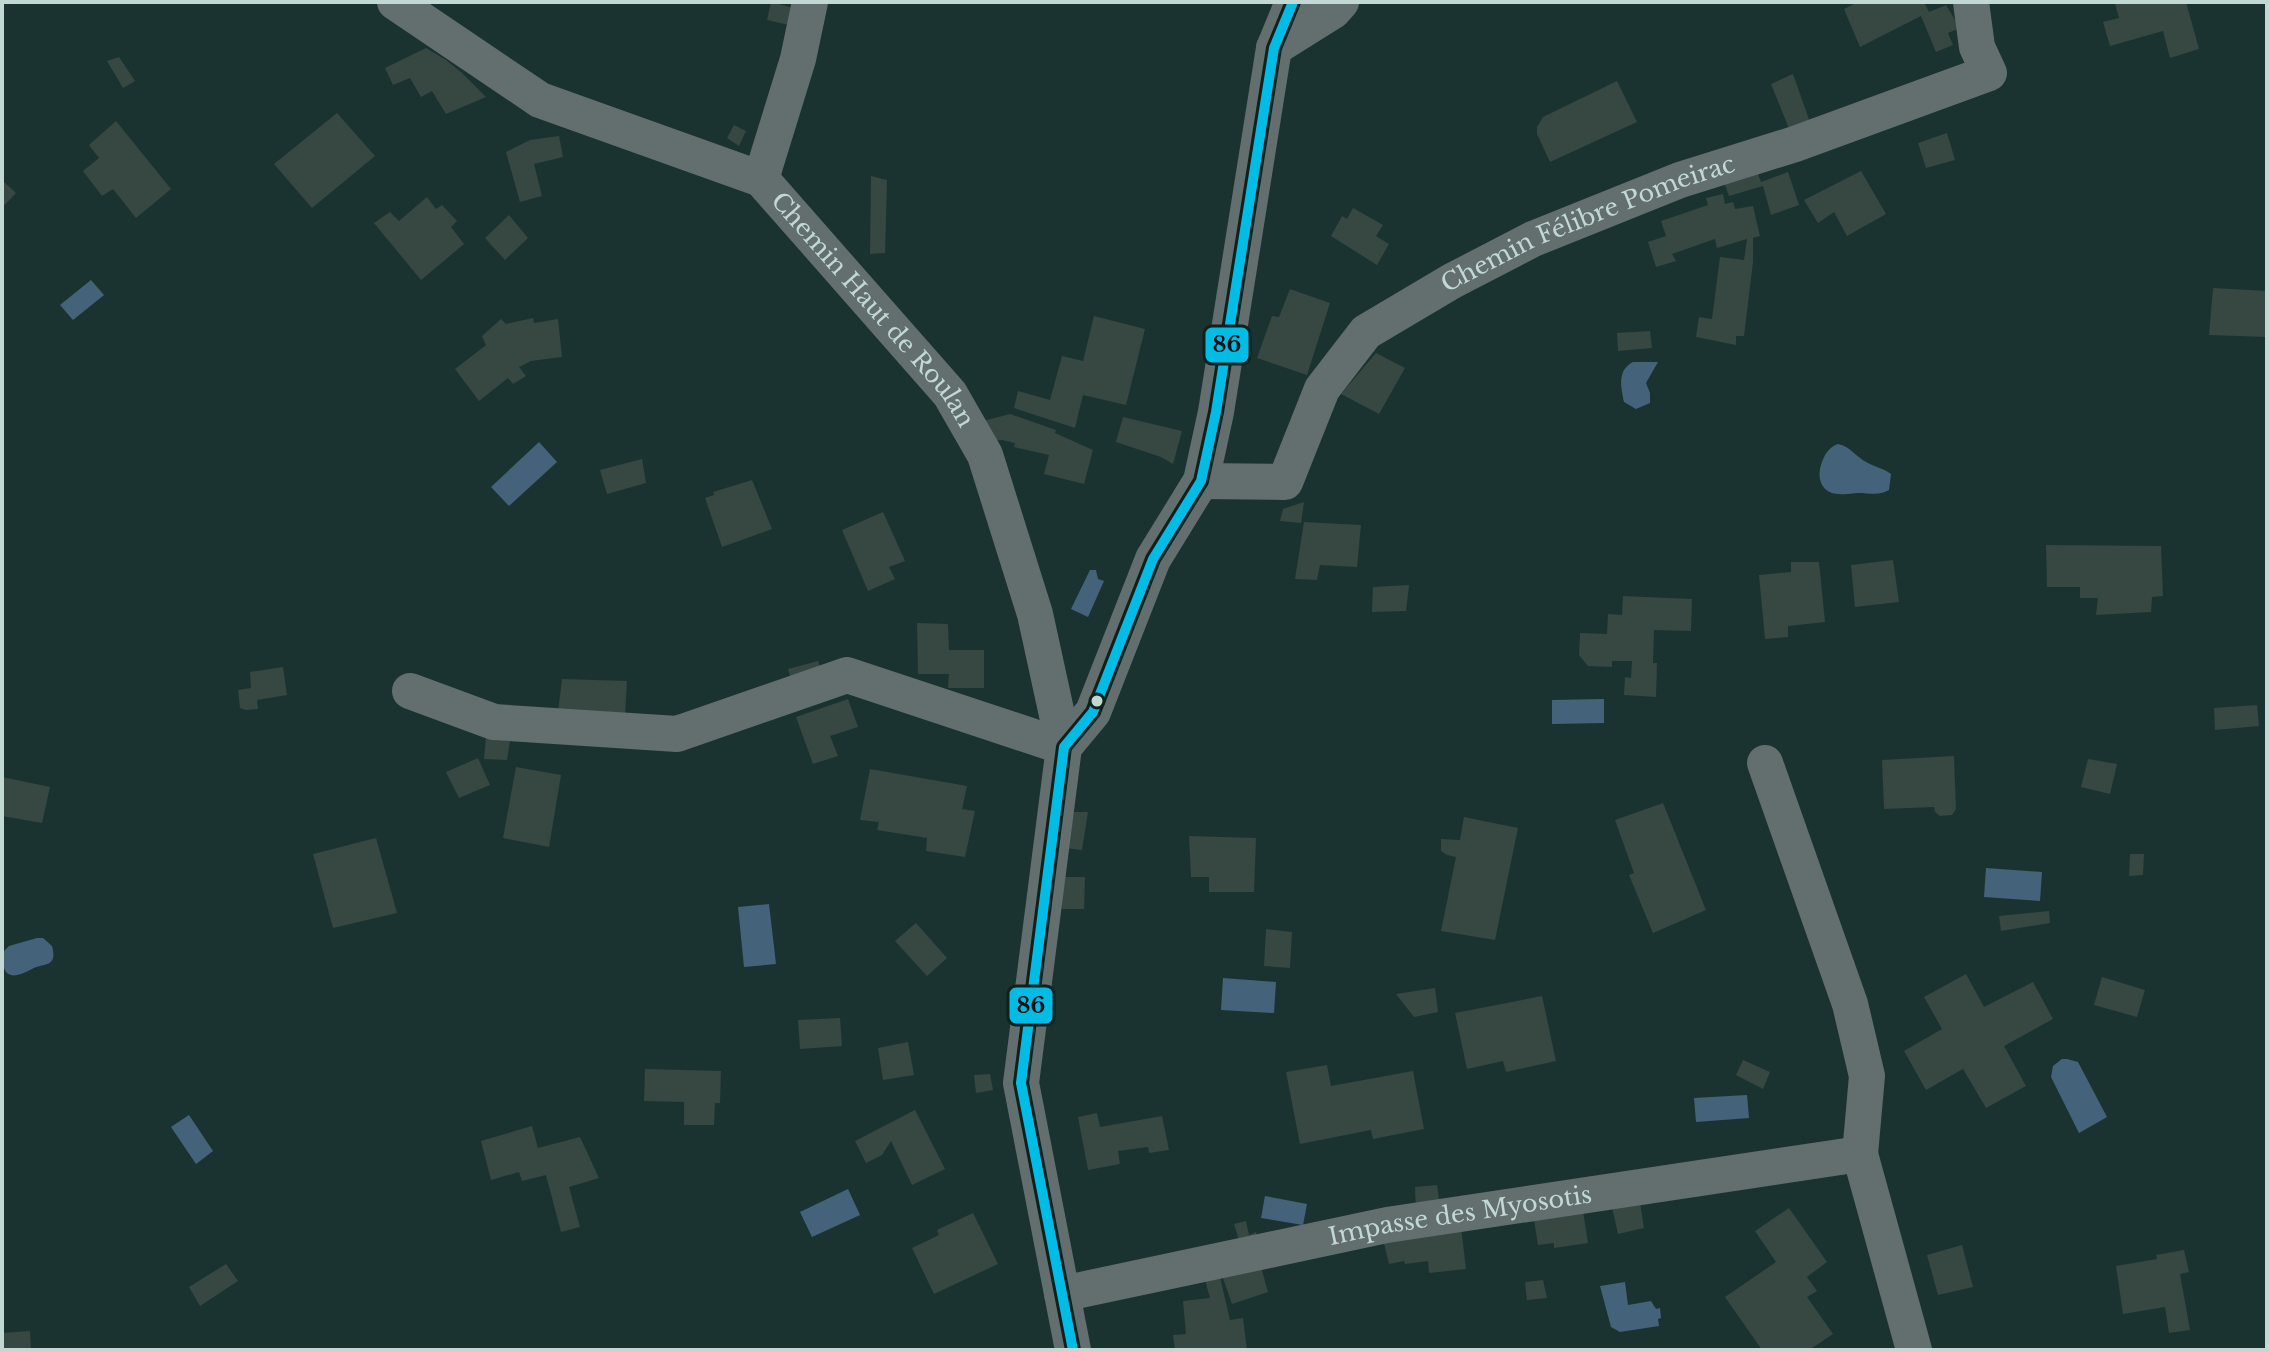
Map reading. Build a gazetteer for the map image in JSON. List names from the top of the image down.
{
  "streets": {
    "street": ["Chemin Félibre Pomeirac", "Chemin Haut de Roulan", "Impasse des Myosotis"]
  },
  "lines": ["transit line 86"]
}
